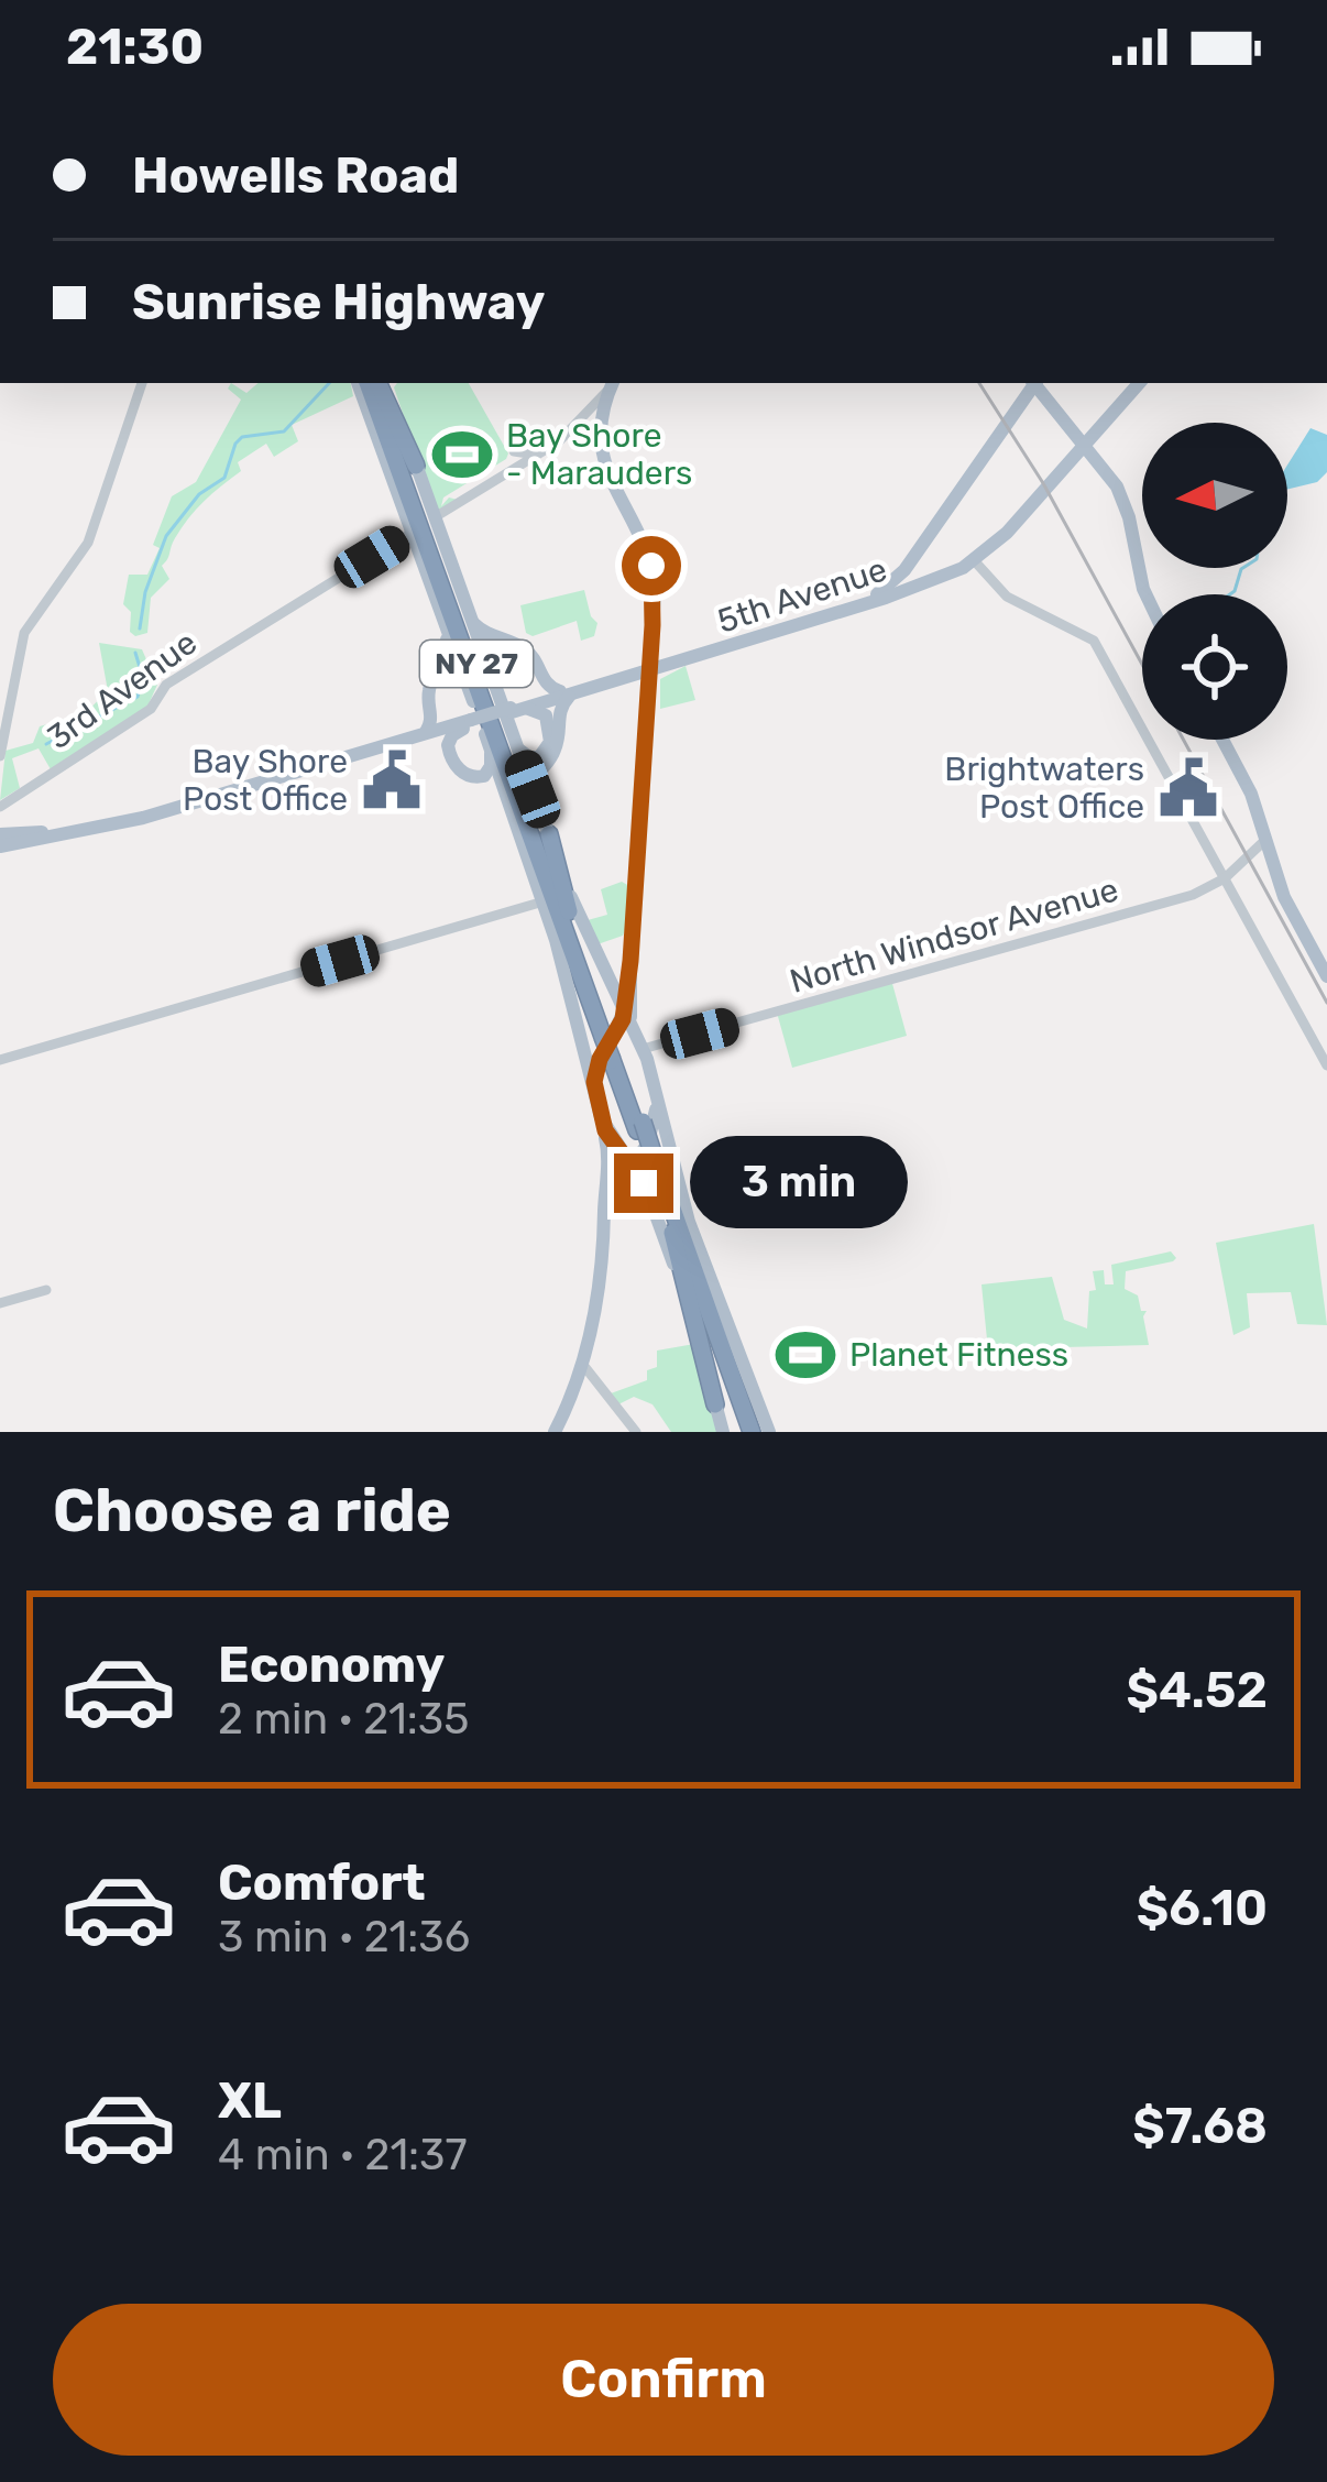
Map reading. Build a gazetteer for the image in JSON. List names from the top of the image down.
{
  "streets": {
    "highway": ["NY 27"],
    "main road": ["5th Avenue"],
    "street": ["3rd Avenue", "North Windsor Avenue"]
  },
  "places": {
    "sports": ["Bay Shore - Marauders", "Planet Fitness"],
    "public building": ["Bay Shore Post Office", "Brightwaters Post Office"]
  },
  "north": "left",
  "page": {
    "status": "21:30",
    "banner": ["Howells Road", "Sunrise Highway"],
    "bubble": "3 min",
    "heading": "Choose a ride",
    "list": [
      {
        "name": "Economy",
        "note": "2 min · 21:35",
        "value": "$4.52"
      },
      {
        "name": "Comfort",
        "note": "3 min · 21:36",
        "value": "$6.10"
      },
      {
        "name": "XL",
        "note": "4 min · 21:37",
        "value": "$7.68"
      }
    ],
    "buttons": "Confirm"
  }
}
